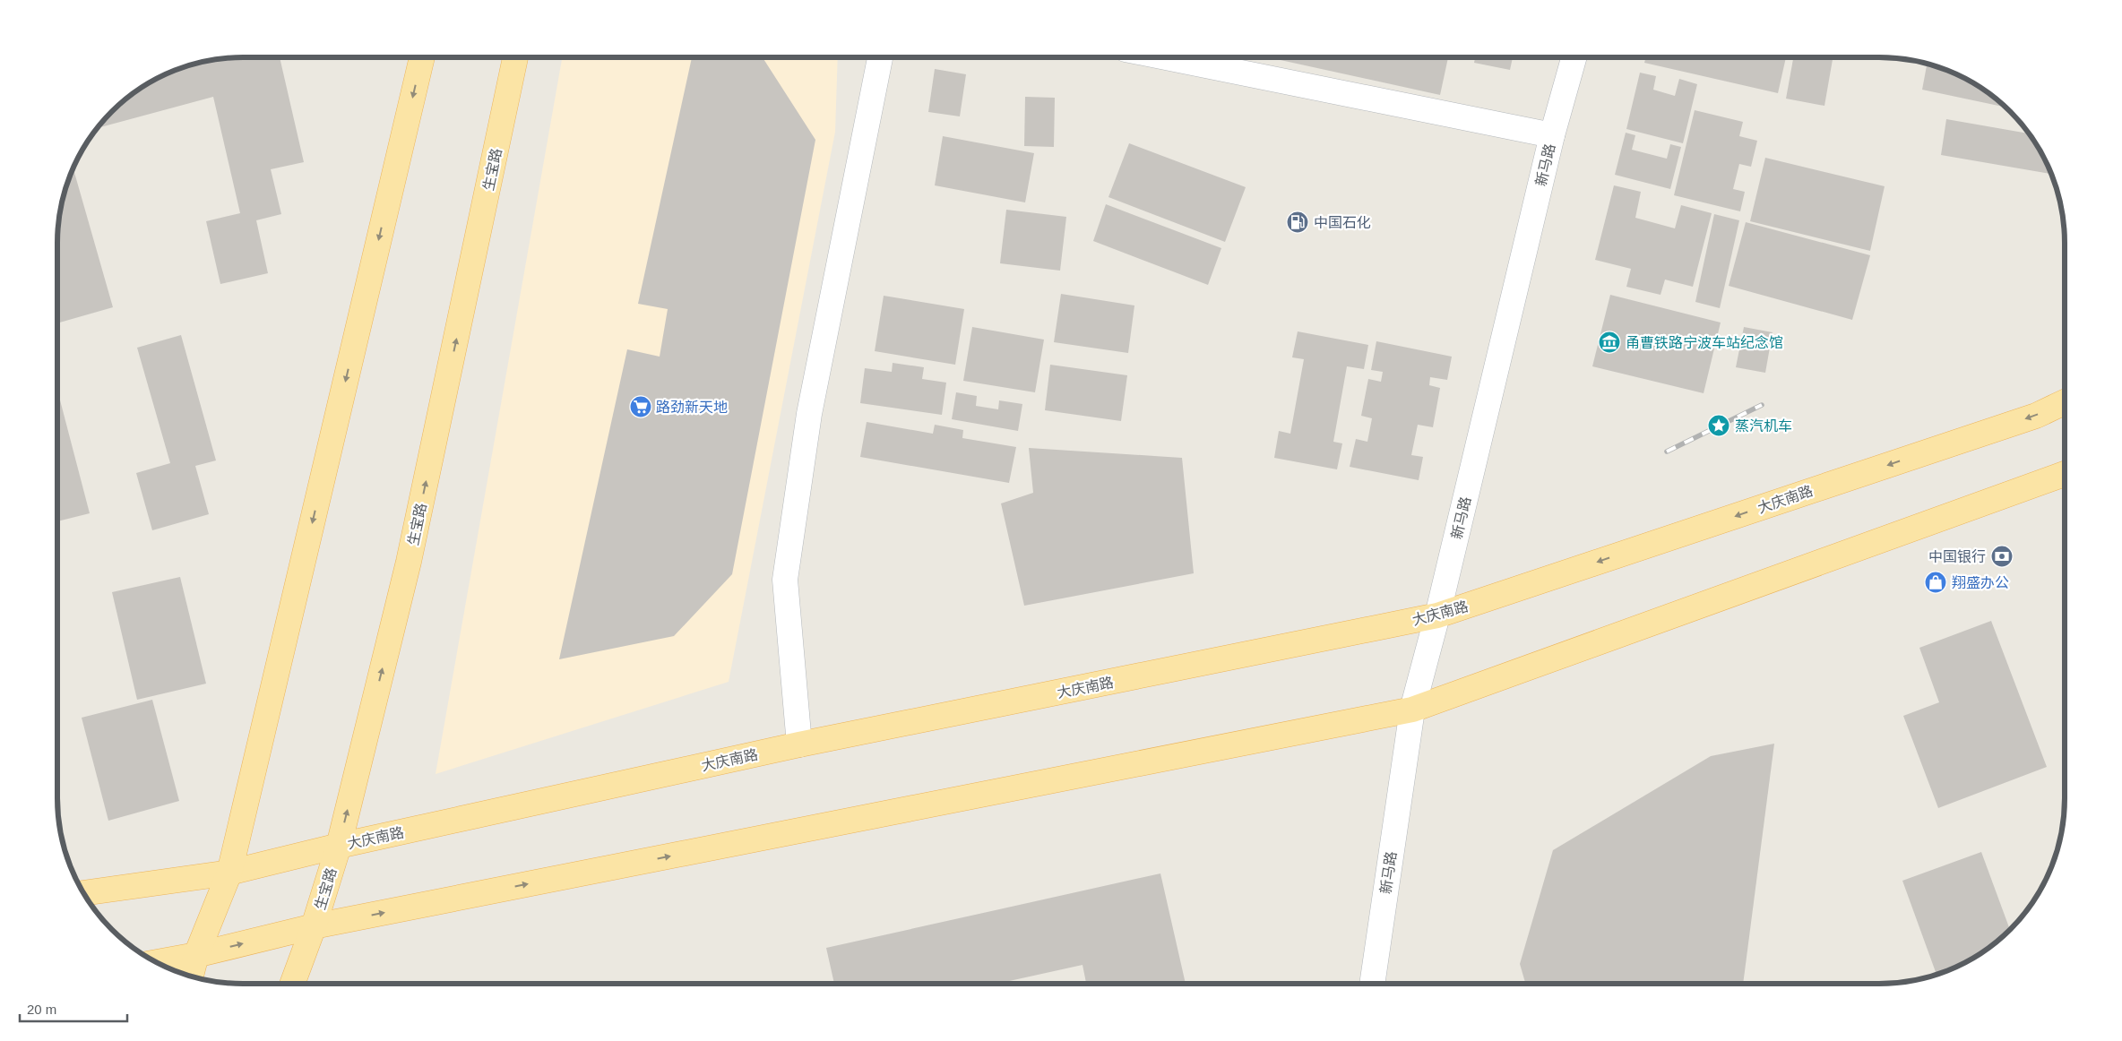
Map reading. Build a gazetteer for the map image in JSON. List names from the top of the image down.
{
  "streets": {
    "main road": ["生宝路", "大庆南路"],
    "street": ["新马路"]
  },
  "crossings": [
    ["新马路", "大庆南路"],
    ["生宝路", "大庆南路"]
  ],
  "places": {
    "fuel station": ["中国石化"],
    "museum": ["甬曹铁路宁波车站纪念馆"],
    "supermarket": ["路劲新天地"],
    "place": ["蒸汽机车"],
    "bank": ["中国银行"],
    "shop": ["翔盛办公"]
  },
  "scale_bar": "20 m"
}
